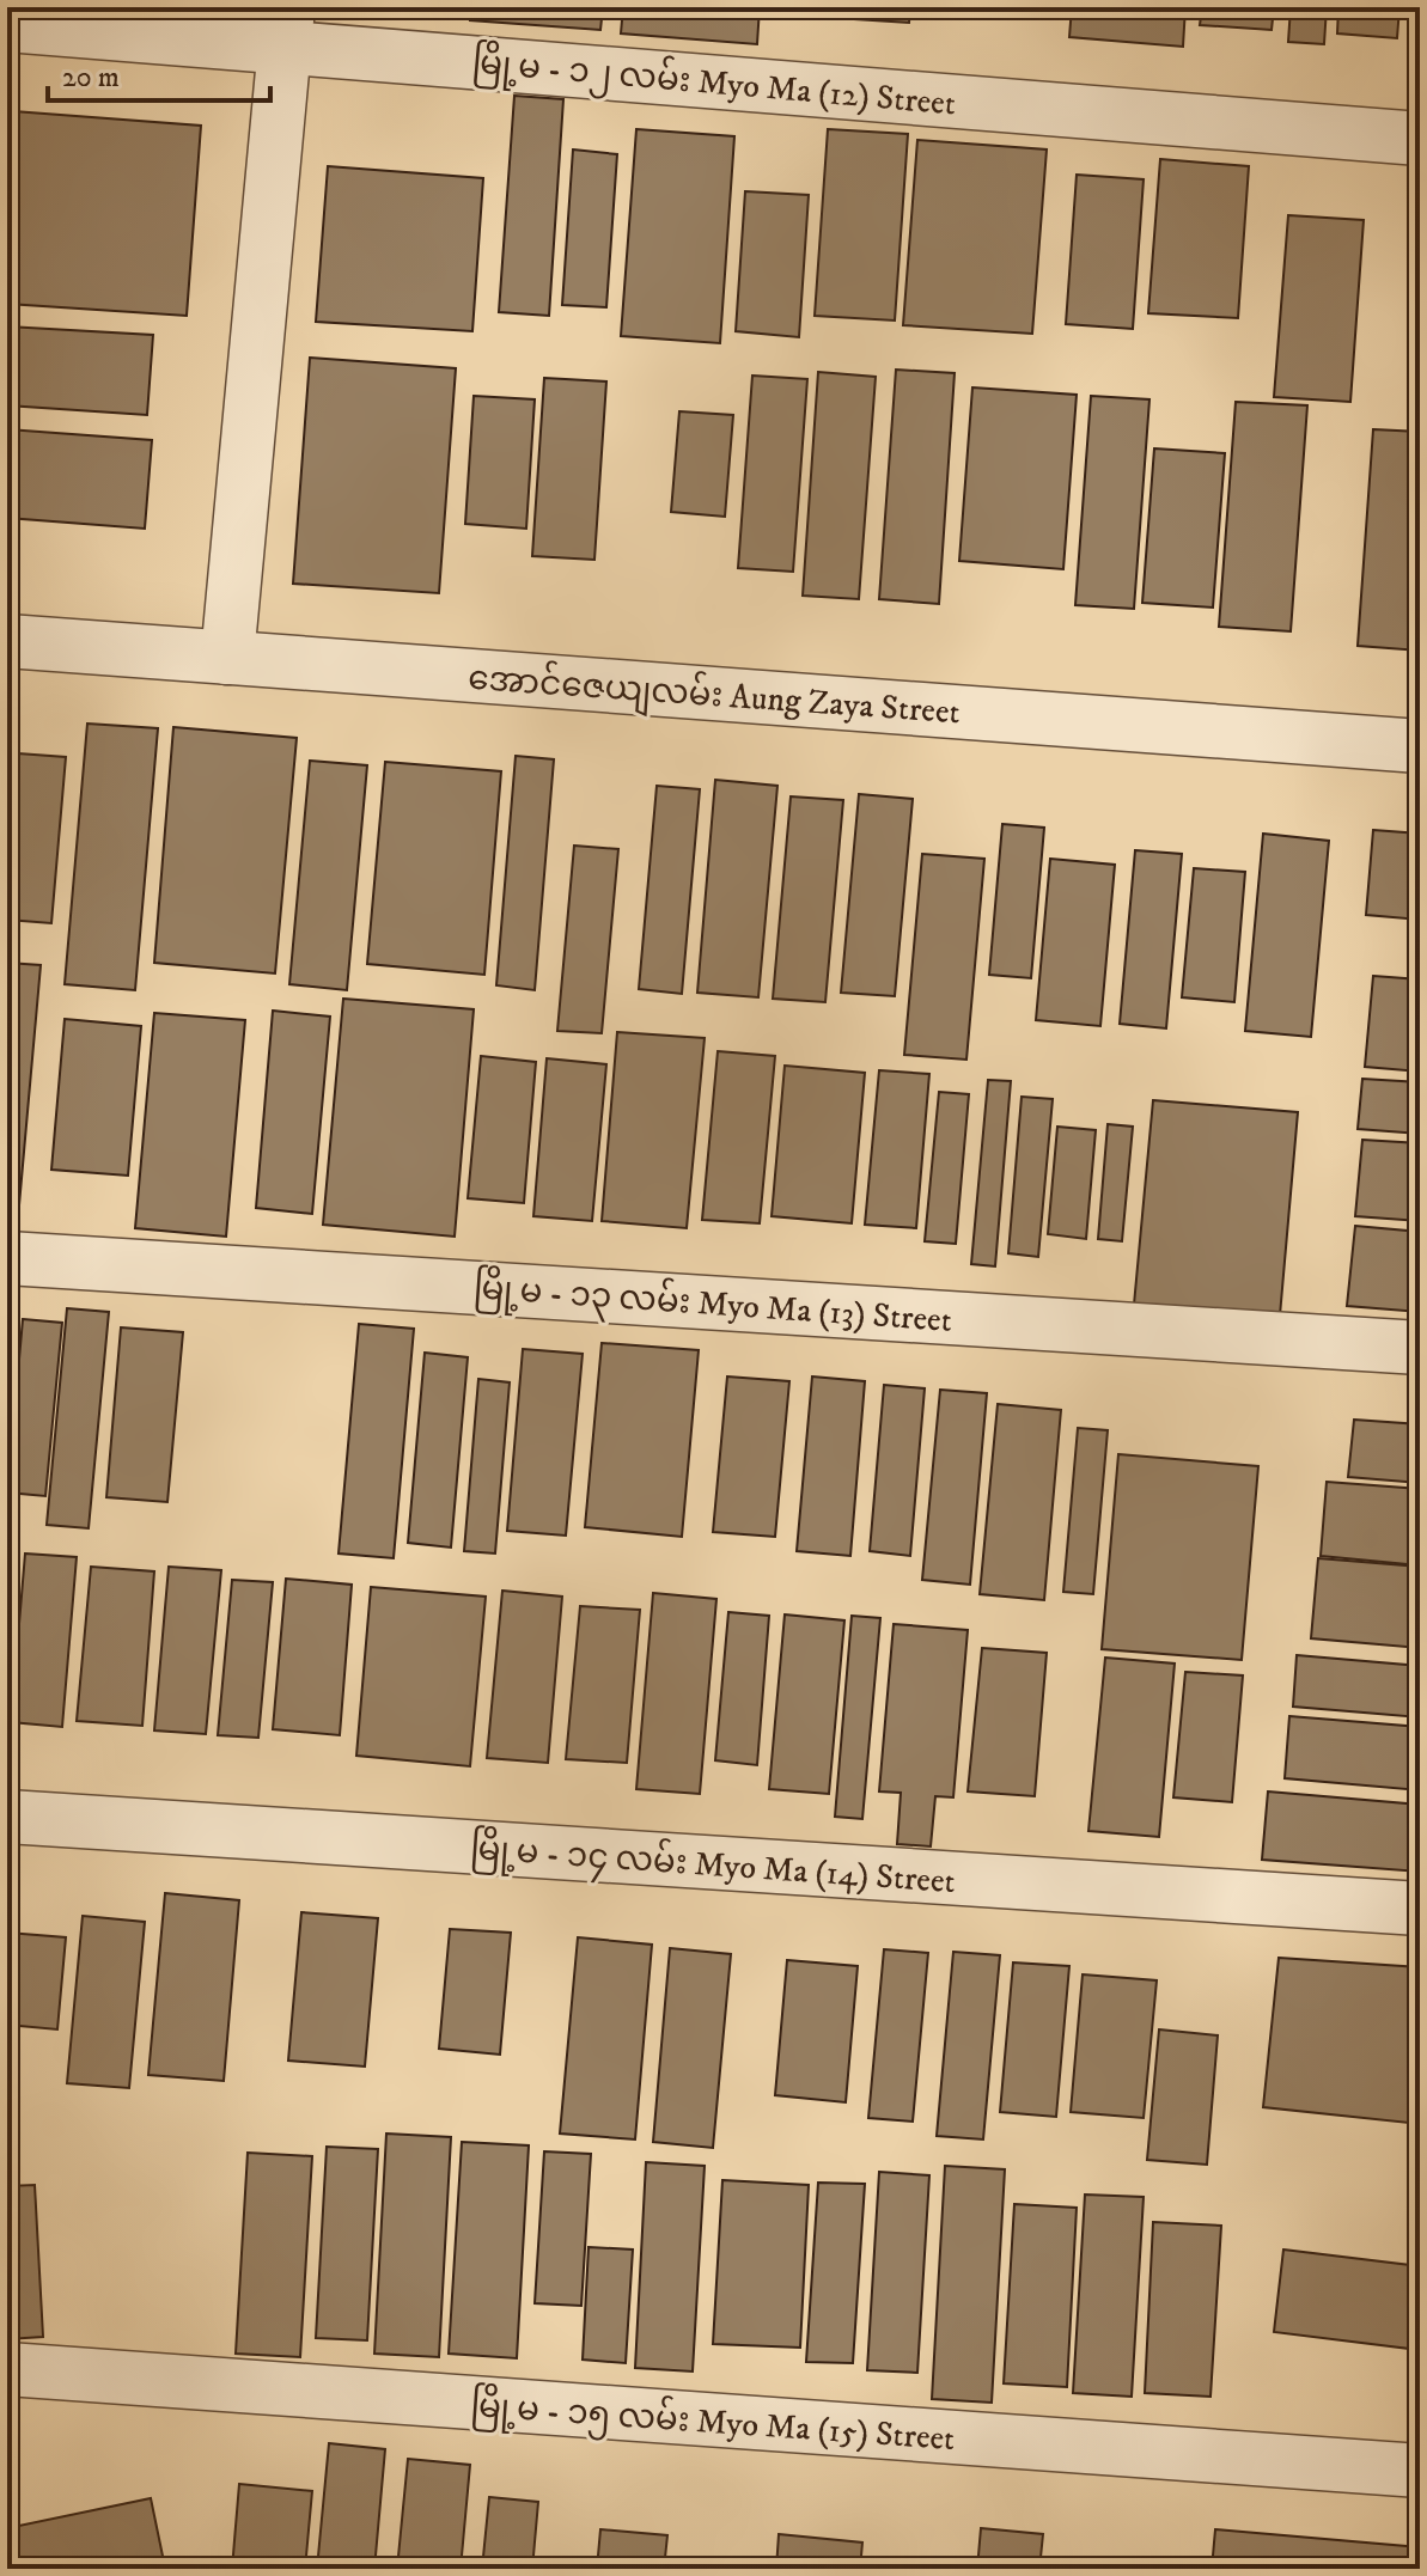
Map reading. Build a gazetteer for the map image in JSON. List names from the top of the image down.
{
  "streets": {
    "street": [
      "မြို့မ - ၁၂ လမ်း Myo Ma (12) Street",
      "အောင်ဇေယျလမ်း Aung Zaya Street",
      "မြို့မ - ၁၃ လမ်း Myo Ma (13) Street",
      "မြို့မ - ၁၄ လမ်း Myo Ma (14) Street",
      "မြို့မ - ၁၅ လမ်း Myo Ma (15) Street"
    ]
  },
  "scale_bar": "20 m"
}
